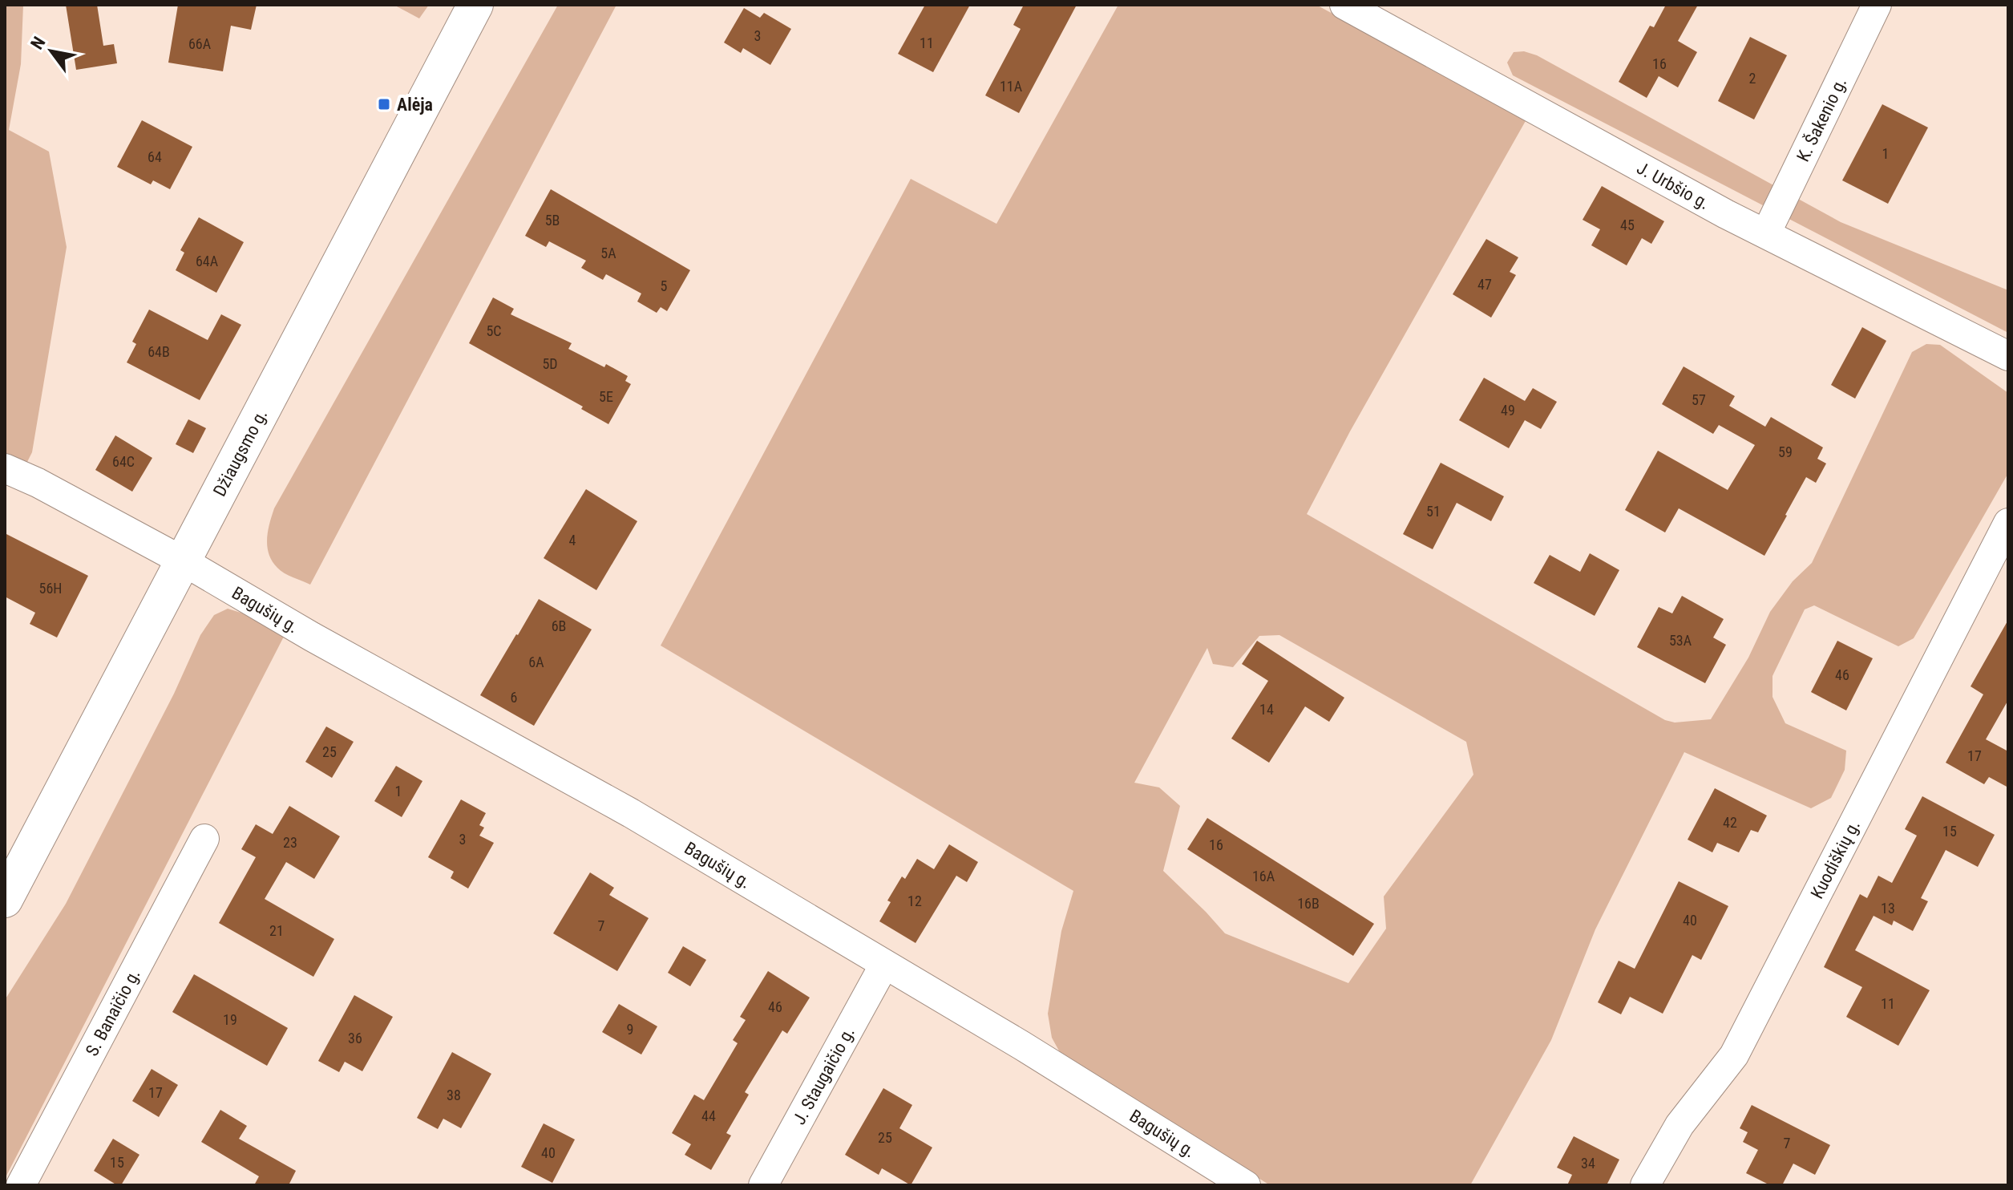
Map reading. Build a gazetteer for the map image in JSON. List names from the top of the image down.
{
  "streets": {
    "street": [
      "K. Šakenio g.",
      "J. Urbšio g.",
      "Džiaugsmo g.",
      "Bagušių g.",
      "Kuodiškių g.",
      "S. Banaičio g.",
      "J. Staugaičio g."
    ]
  },
  "crossings": [
    ["K. Šakenio g.", "J. Urbšio g."],
    ["Džiaugsmo g.", "Bagušių g."],
    ["Bagušių g.", "J. Staugaičio g."]
  ],
  "places": {
    "transit": ["Alėja"]
  },
  "house_numbers": [
    "3",
    "11",
    "66A",
    "16",
    "2",
    "11A",
    "1",
    "64",
    "5B",
    "45",
    "5A",
    "64A",
    "47",
    "5",
    "5C",
    "64B",
    "5D",
    "5E",
    "57",
    "49",
    "59",
    "64C",
    "51",
    "4",
    "56H",
    "6B",
    "53A",
    "6A",
    "46",
    "6",
    "14",
    "25",
    "17",
    "1",
    "42",
    "15",
    "3",
    "23",
    "16",
    "16A",
    "12",
    "16B",
    "13",
    "40",
    "7",
    "21",
    "11",
    "46",
    "19",
    "9",
    "36",
    "17",
    "38",
    "44",
    "25",
    "7",
    "40",
    "15",
    "34"
  ],
  "north": "top left"
}
